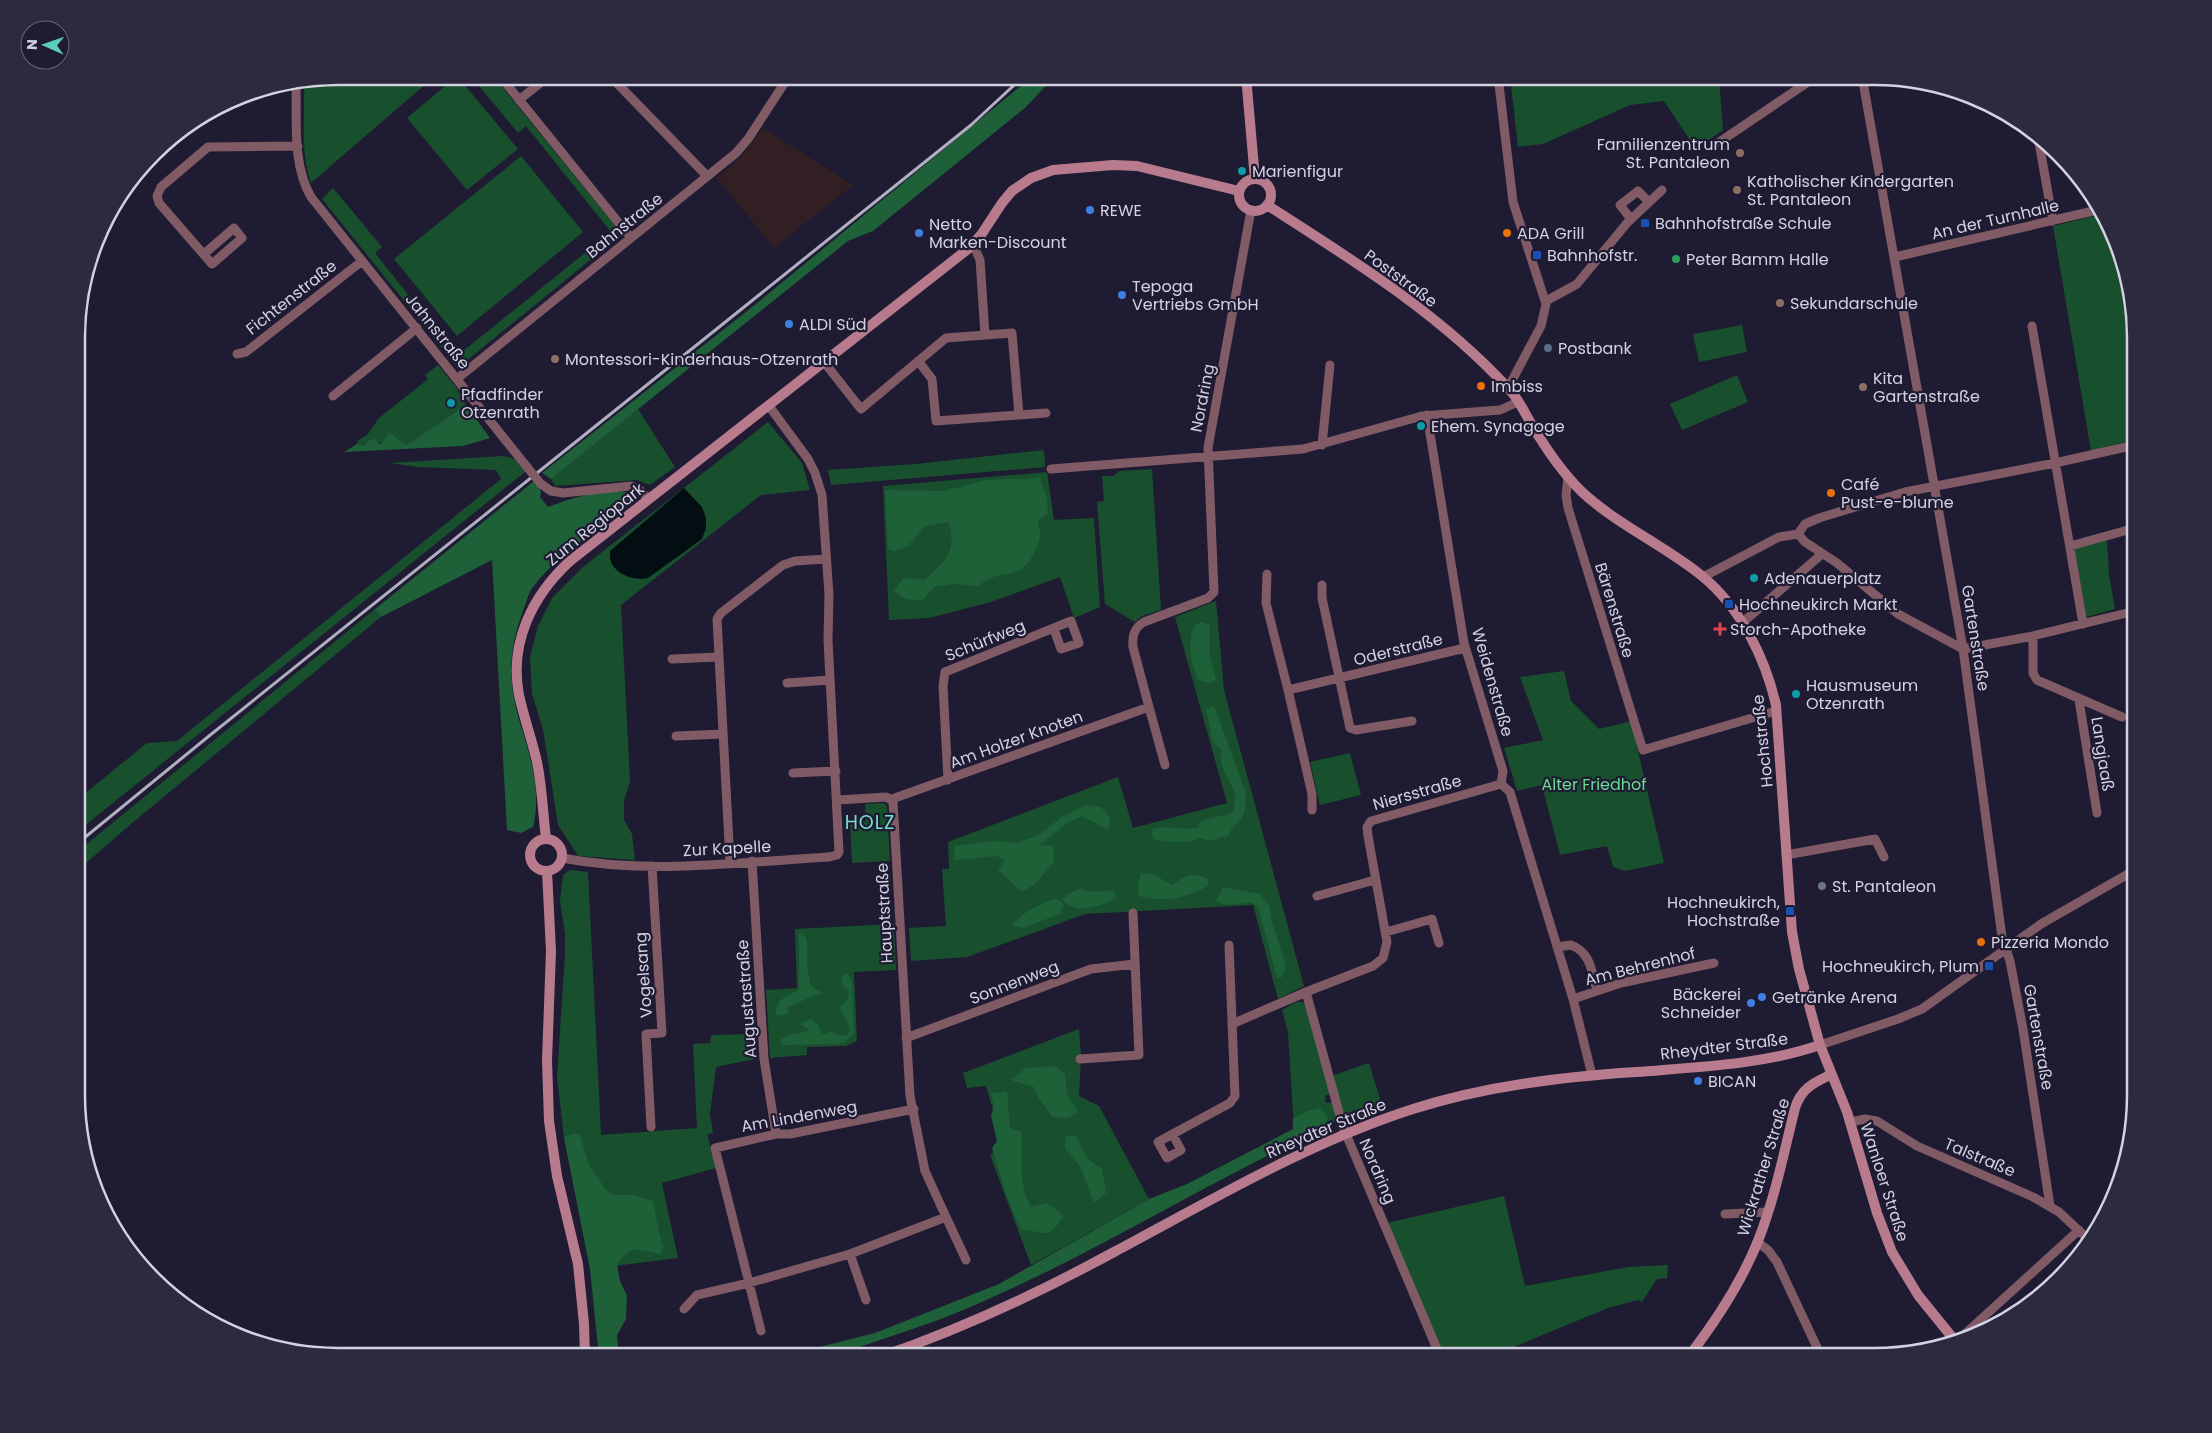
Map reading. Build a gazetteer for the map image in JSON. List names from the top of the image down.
{
  "streets": {
    "street": [
      "An der Turnhalle",
      "Bahnstraße",
      "Poststraße",
      "Fichtenstraße",
      "Jahnstraße",
      "Nordring",
      "Zum Regiopark",
      "Bärenstraße",
      "Gartenstraße",
      "Schürfweg",
      "Oderstraße",
      "Weidenstraße",
      "Am Holzer Knoten",
      "Hochstraße",
      "Langjaaß",
      "Niersstraße",
      "Zur Kapelle",
      "Hauptstraße",
      "Am Behrenhof",
      "Vogelsang",
      "Sonnenweg",
      "Augustastraße",
      "Rheydter Straße",
      "Am Lindenweg",
      "Talstraße",
      "Wickrather Straße",
      "Wanloer Straße"
    ]
  },
  "crossings": [
    ["An der Turnhalle", "Gartenstraße"],
    ["Bahnstraße", "Jahnstraße"],
    ["Poststraße", "Nordring"],
    ["Poststraße", "Zum Regiopark"],
    ["Poststraße", "Hochstraße"],
    ["Fichtenstraße", "Jahnstraße"],
    ["Jahnstraße", "Zum Regiopark"],
    ["Nordring", "Zum Regiopark"],
    ["Nordring", "Am Holzer Knoten"],
    ["Nordring", "Niersstraße"],
    ["Nordring", "Rheydter Straße"],
    ["Zum Regiopark", "Zur Kapelle"],
    ["Bärenstraße", "Hochstraße"],
    ["Gartenstraße", "Talstraße"],
    ["Schürfweg", "Am Holzer Knoten"],
    ["Oderstraße", "Weidenstraße"],
    ["Weidenstraße", "Niersstraße"],
    ["Weidenstraße", "Am Behrenhof"],
    ["Weidenstraße", "Rheydter Straße"],
    ["Am Holzer Knoten", "Hauptstraße"],
    ["Hochstraße", "Rheydter Straße"],
    ["Hochstraße", "Wanloer Straße"],
    ["Zur Kapelle", "Vogelsang"],
    ["Zur Kapelle", "Augustastraße"],
    ["Hauptstraße", "Sonnenweg"],
    ["Hauptstraße", "Am Lindenweg"],
    ["Augustastraße", "Am Lindenweg"],
    ["Rheydter Straße", "Wanloer Straße"],
    ["Talstraße", "Wanloer Straße"],
    ["Wickrather Straße", "Wanloer Straße"]
  ],
  "districts": ["HOLZ"],
  "parks": ["Alter Friedhof"],
  "places": {
    "other": [
      "Familienzentrum St. Pantaleon",
      "Marienfigur",
      "Katholischer Kindergarten St. Pantaleon",
      "REWE",
      "Netto Marken-Discount",
      "ADA Grill",
      "Peter Bamm Halle",
      "Tepoga Vertriebs GmbH",
      "Sekundarschule",
      "ALDI Süd",
      "Postbank",
      "Montessori-Kinderhaus-Otzenrath",
      "Imbiss",
      "Kita Gartenstraße",
      "Pfadfinder Otzenrath",
      "Ehem. Synagoge",
      "Café Pust-e-blume",
      "Adenauerplatz",
      "Hausmuseum Otzenrath",
      "St. Pantaleon",
      "Pizzeria Mondo",
      "Getränke Arena",
      "Bäckerei Schneider",
      "BICAN"
    ],
    "transit": [
      "Bahnhofstraße Schule",
      "Bahnhofstr.",
      "Hochneukirch Markt",
      "Hochneukirch, Hochstraße",
      "Hochneukirch, Plum"
    ],
    "health": ["Storch-Apotheke"]
  },
  "north": "left"
}
